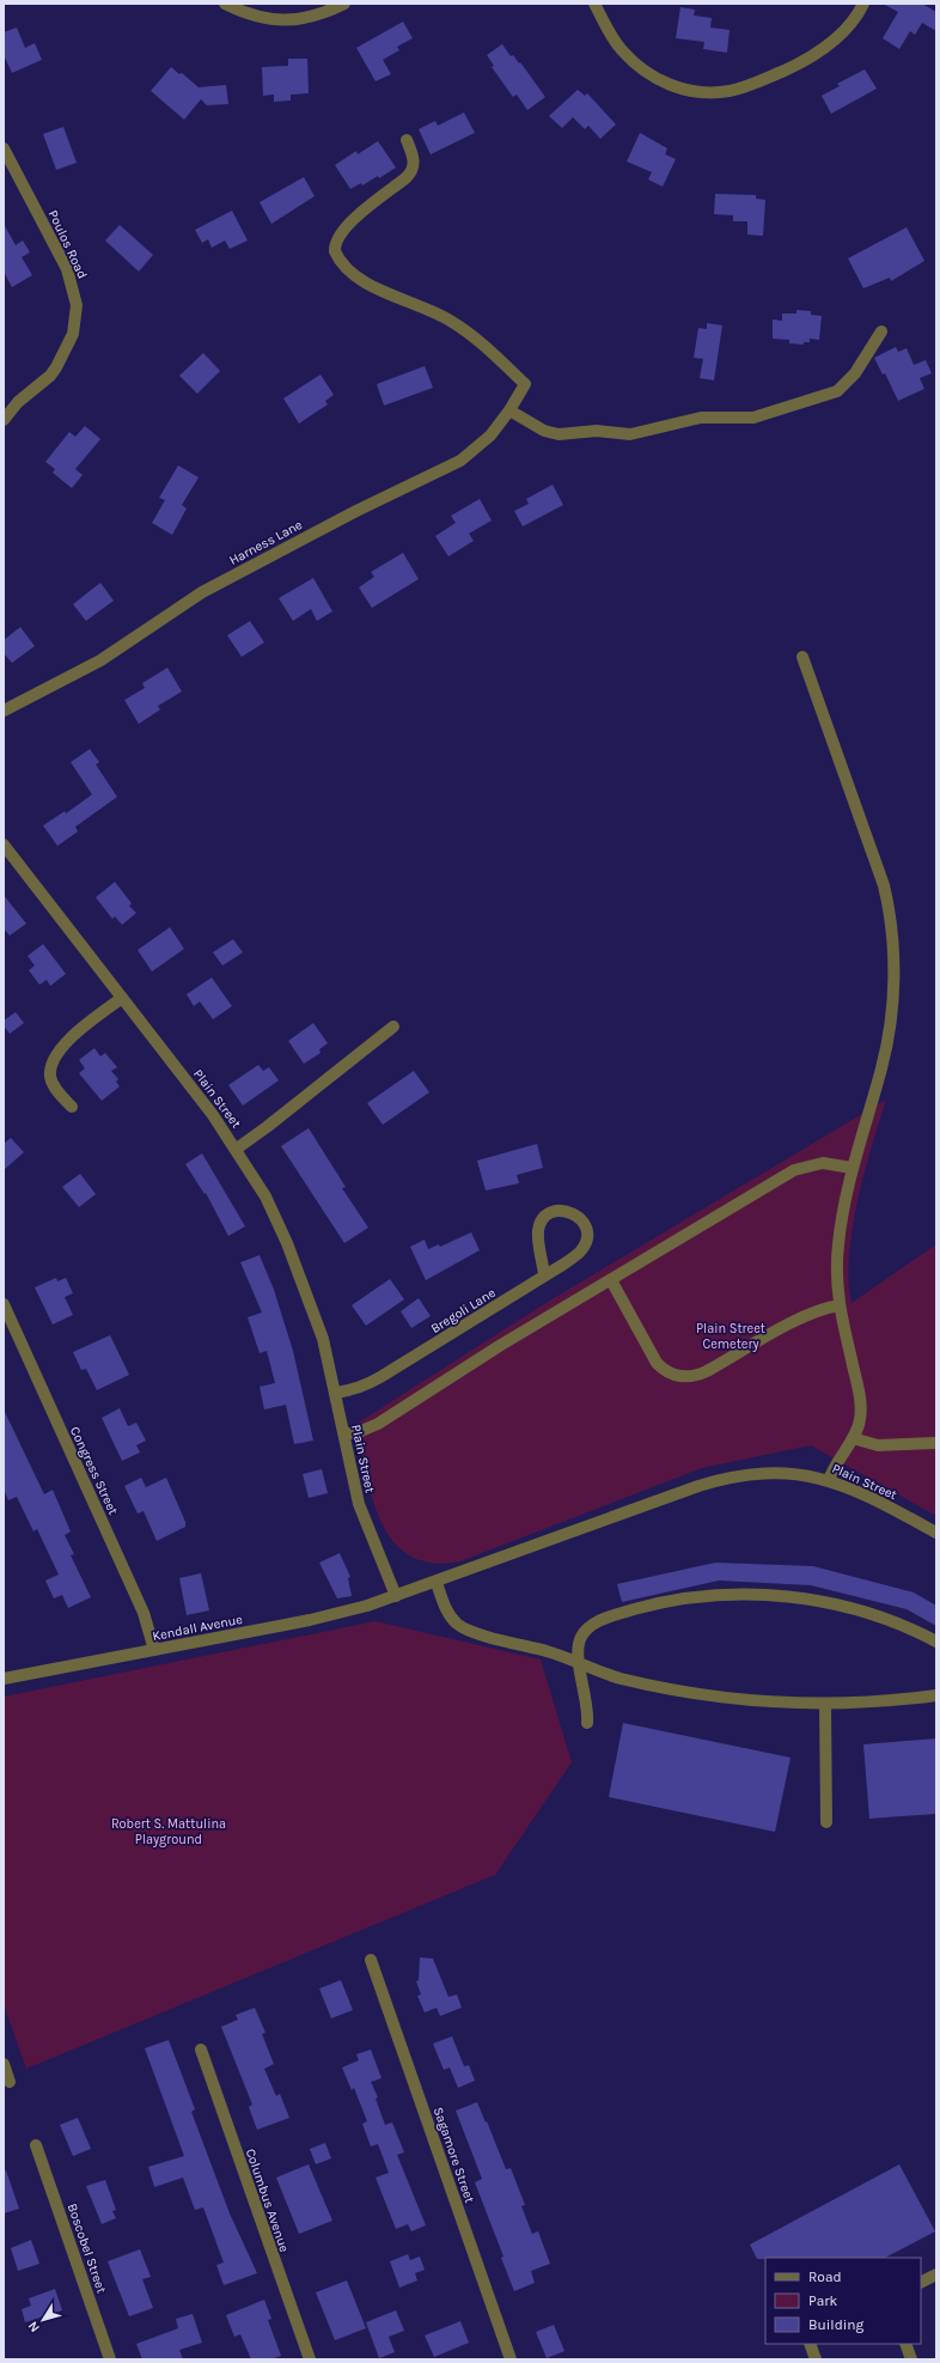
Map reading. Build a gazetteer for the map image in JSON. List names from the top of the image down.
{
  "streets": {
    "street": [
      "Poulos Road",
      "Harness Lane",
      "Plain Street",
      "Bregoli Lane",
      "Congress Street",
      "Kendall Avenue",
      "Sagamore Street",
      "Columbus Avenue",
      "Boscobel Street"
    ]
  },
  "crossings": [
    ["Plain Street", "Bregoli Lane"],
    ["Plain Street", "Kendall Avenue"],
    ["Congress Street", "Kendall Avenue"]
  ],
  "parks": ["Plain Street Cemetery", "Robert S. Mattulina Playground"],
  "legend": ["Road", "Park", "Building"],
  "north": "bottom left"
}
